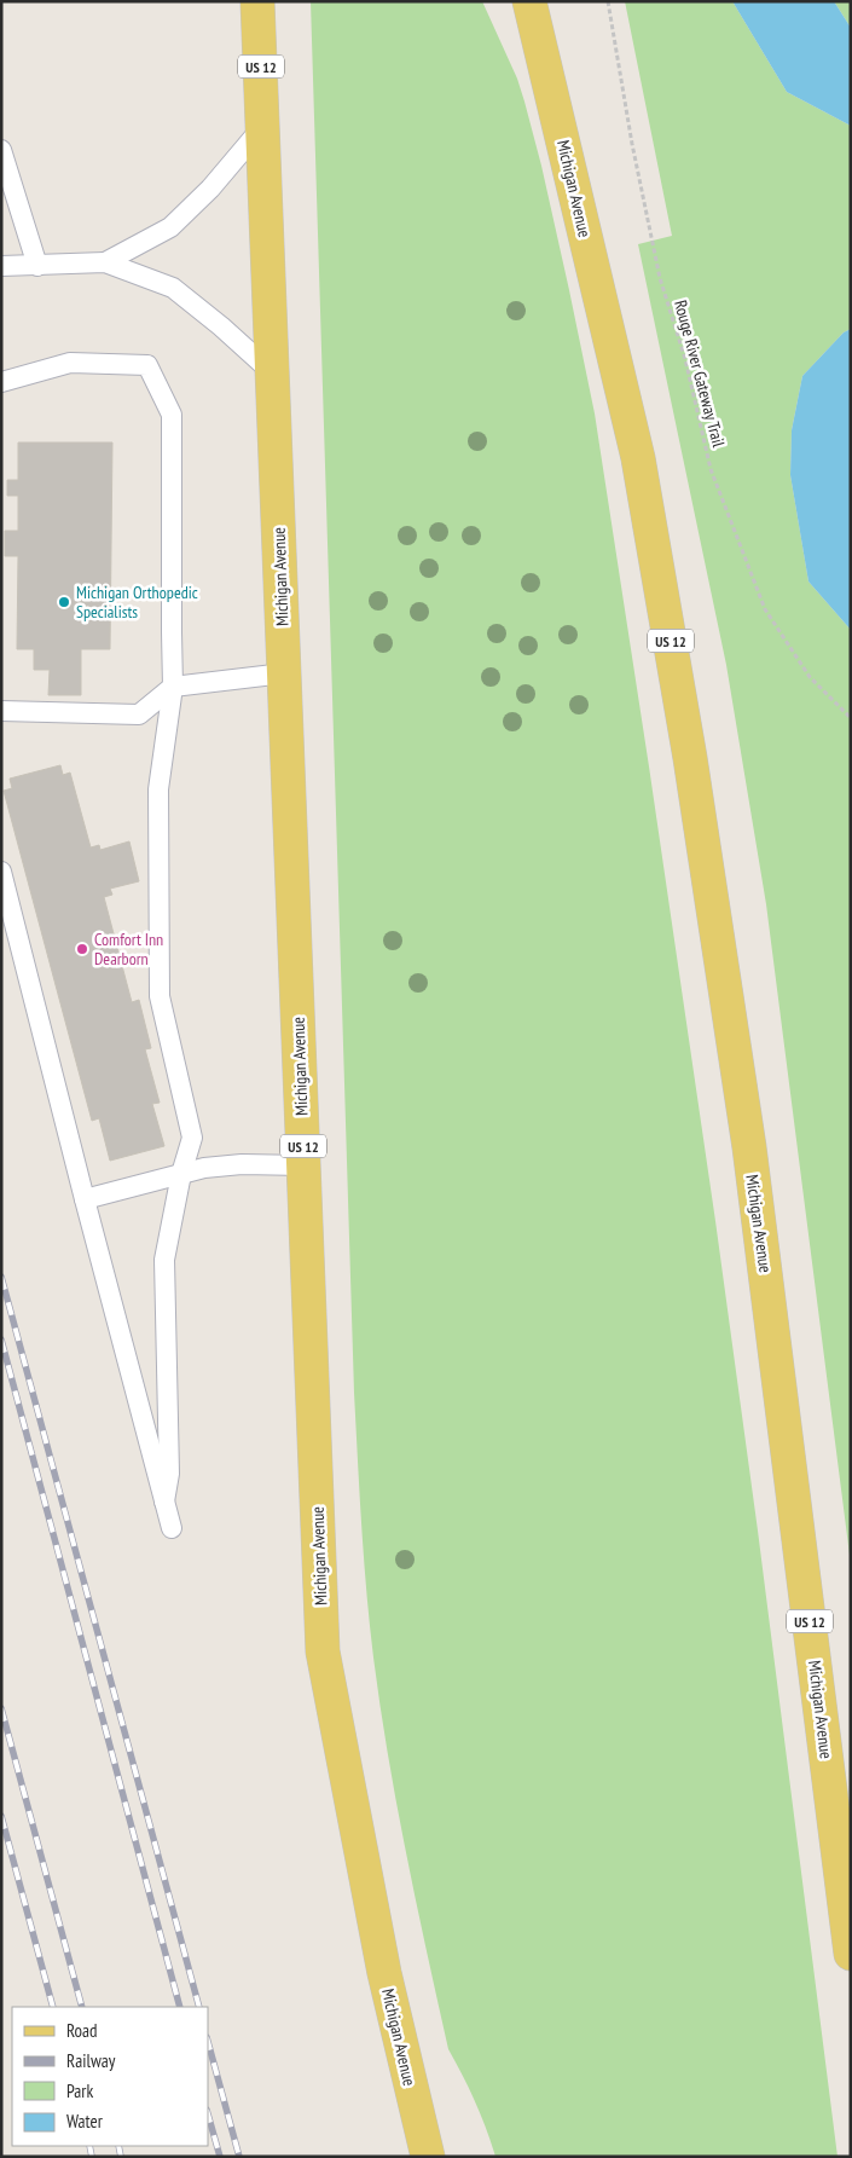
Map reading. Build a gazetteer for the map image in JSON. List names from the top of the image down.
{
  "streets": {
    "main road": ["US 12", "Michigan Avenue"],
    "path": ["Rouge River Gateway Trail"]
  },
  "places": ["Michigan Orthopedic Specialists", "Comfort Inn Dearborn"],
  "legend": [
    "Road",
    "Railway",
    "Park",
    "Water"
  ]
}
